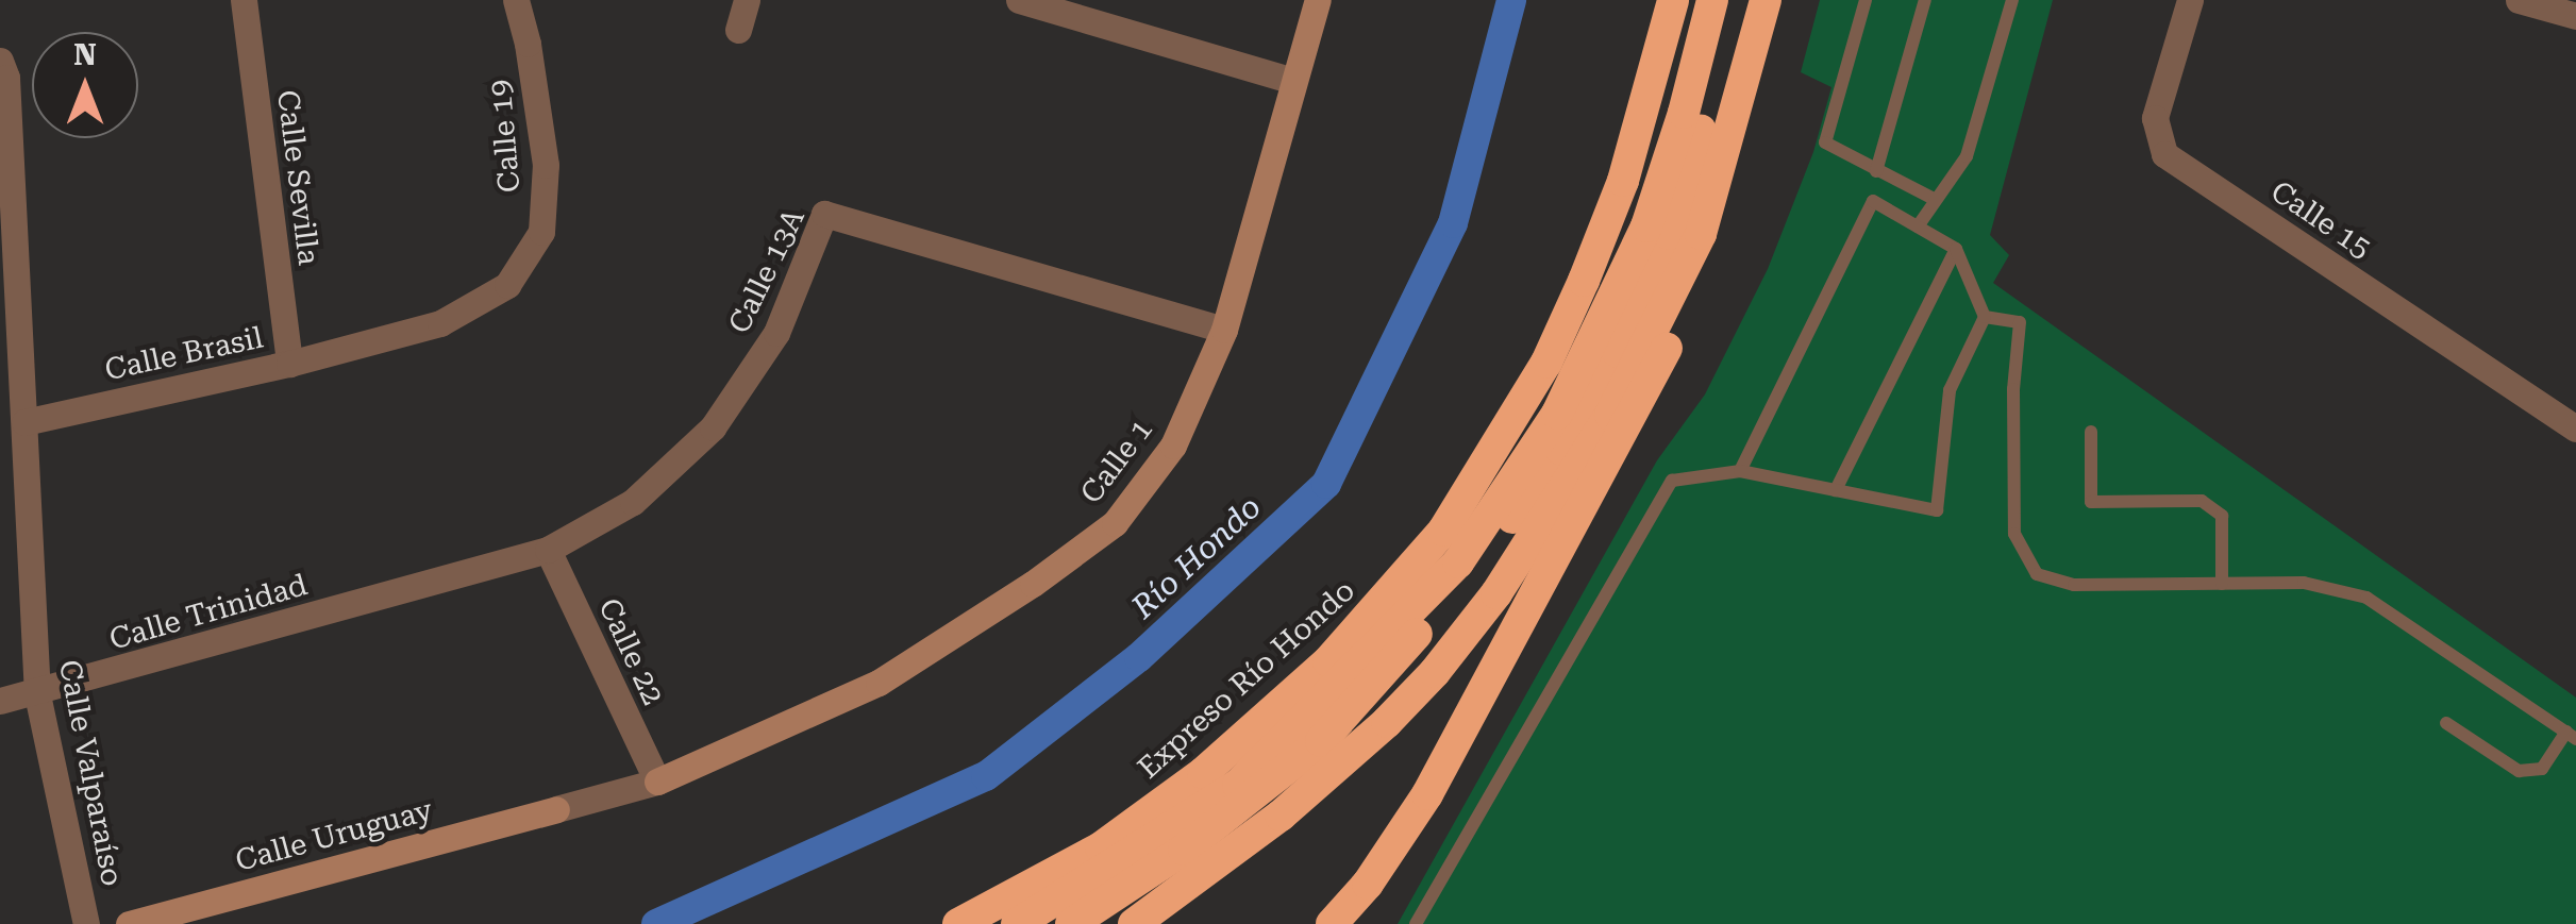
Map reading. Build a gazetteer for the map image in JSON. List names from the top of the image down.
{
  "streets": {
    "highway": ["Expreso Río Hondo"],
    "street": [
      "Calle 19",
      "Calle Sevilla",
      "Calle 15",
      "Calle 13A",
      "Calle Brasil",
      "Calle 1",
      "Calle Trinidad",
      "Calle 22",
      "Calle Valparaíso",
      "Calle Uruguay"
    ]
  },
  "crossings": [
    ["Calle 19", "Calle Brasil"],
    ["Calle Sevilla", "Calle Brasil"],
    ["Calle 13A", "Calle 1"],
    ["Calle 13A", "Calle Trinidad"],
    ["Calle 13A", "Calle 22"],
    ["Calle Brasil", "Calle Valparaíso"],
    ["Calle 1", "Calle 22"],
    ["Calle 1", "Calle Uruguay"],
    ["Calle Trinidad", "Calle Valparaíso"],
    ["Calle 22", "Calle Uruguay"]
  ],
  "water": ["Río Hondo"],
  "north": "top"
}
